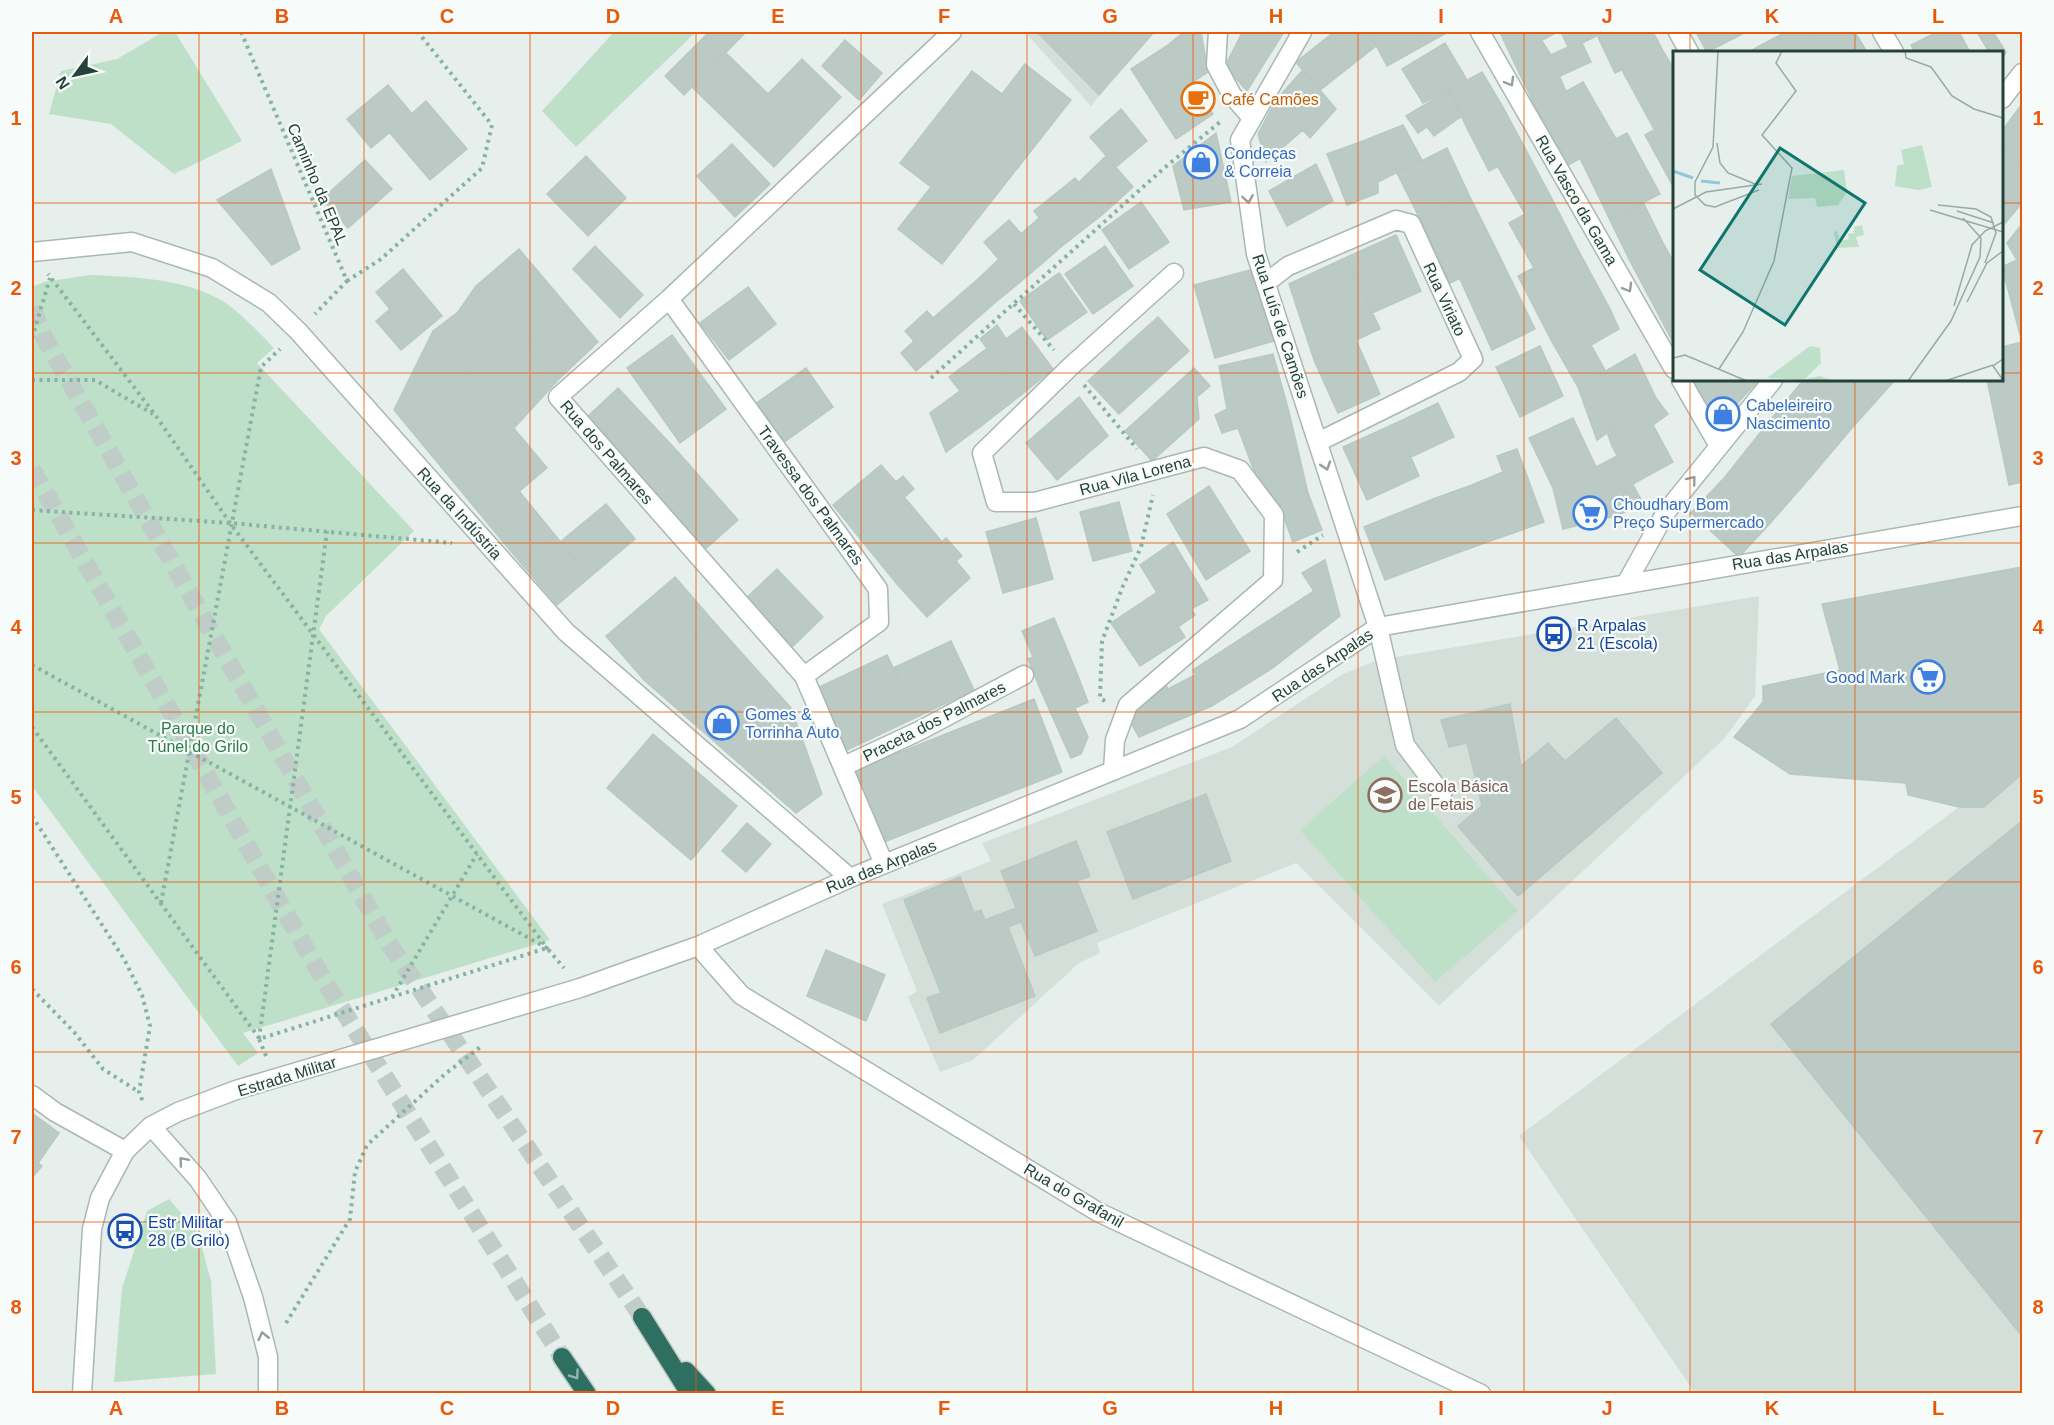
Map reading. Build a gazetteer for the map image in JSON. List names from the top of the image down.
{
  "streets": {
    "street": [
      "Rua Vasco da Gama",
      "Rua Viriato",
      "Rua Luís de Camões",
      "Rua dos Palmares",
      "Rua Vila Lorena",
      "Travessa dos Palmares",
      "Rua da Indústria",
      "Rua das Arpalas",
      "Praceta dos Palmares",
      "Estrada Militar",
      "Rua do Grafanil"
    ],
    "path": ["Caminho da EPAL"]
  },
  "crossings": [
    ["Rua Viriato", "Rua Luís de Camões"],
    ["Rua Luís de Camões", "Rua das Arpalas"],
    ["Rua dos Palmares", "Travessa dos Palmares"],
    ["Rua dos Palmares", "Rua das Arpalas"],
    ["Rua dos Palmares", "Praceta dos Palmares"],
    ["Rua Vila Lorena", "Rua das Arpalas"],
    ["Rua da Indústria", "Rua das Arpalas"],
    ["Rua das Arpalas", "Estrada Militar"],
    ["Rua das Arpalas", "Rua do Grafanil"],
    ["Estrada Militar", "Rua do Grafanil"]
  ],
  "one_way": ["Rua Vasco da Gama"],
  "parks": ["Parque do Túnel do Grilo"],
  "places": {
    "cafe": ["Café Camões"],
    "shop": ["Condeças & Correia", "Cabeleireiro Nascimento", "Gomes & Torrinha Auto"],
    "supermarket": ["Choudhary Bom Preço Supermercado", "Good Mark"],
    "bus stop": ["R Arpalas 21 (Escola)", "Estr Militar 28 (B Grilo)"],
    "school or university": ["Escola Básica de Fetais"]
  },
  "north": "bottom left",
  "grid": {
    "columns": [
      "A",
      "B",
      "C",
      "D",
      "E",
      "F",
      "G",
      "H",
      "I",
      "J",
      "K",
      "L"
    ],
    "rows": [
      "1",
      "2",
      "3",
      "4",
      "5",
      "6",
      "7",
      "8"
    ]
  }
}
